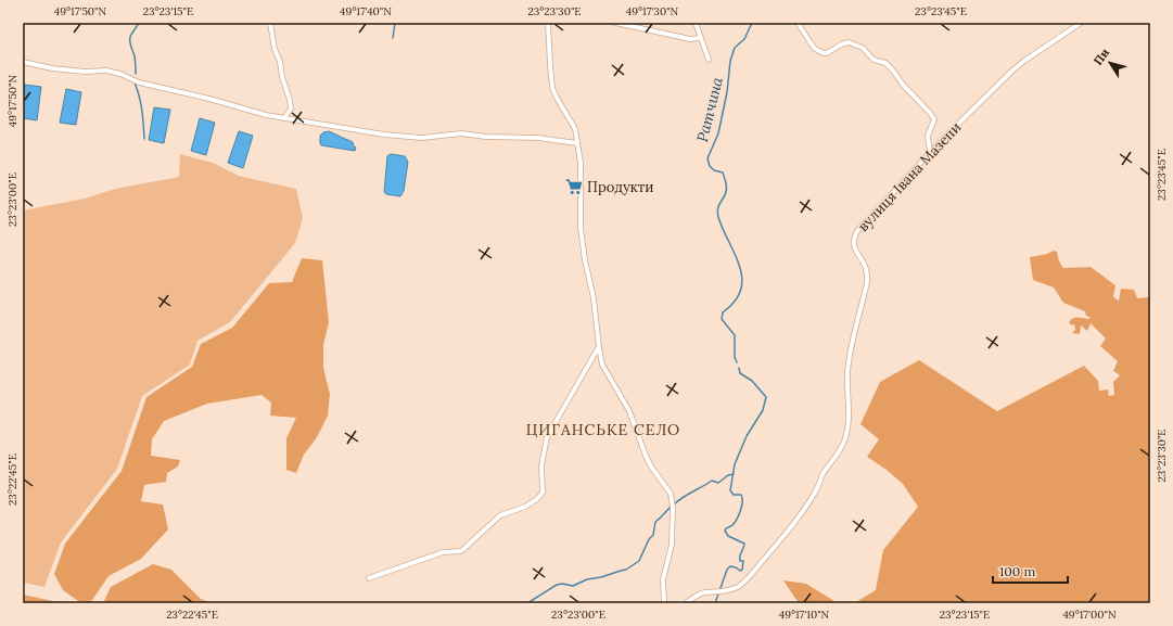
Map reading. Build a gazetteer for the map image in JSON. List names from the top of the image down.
{
  "streets": {
    "street": ["вулиця Івана Мазепи"]
  },
  "districts": ["ЦИГАНСЬКЕ СЕЛО"],
  "water": ["Ратчина"],
  "places": {
    "supermarket": ["Продукти"]
  },
  "scale_bar": "100 m",
  "north": "top left",
  "coordinates": [
    "49°17'50\"N",
    "23°23'15\"E",
    "49°17'40\"N",
    "23°23'30\"E",
    "49°17'30\"N",
    "23°23'45\"E",
    "23°23'00\"E",
    "23°22'45\"E",
    "49°17'10\"N",
    "49°17'00\"N"
  ]
}
